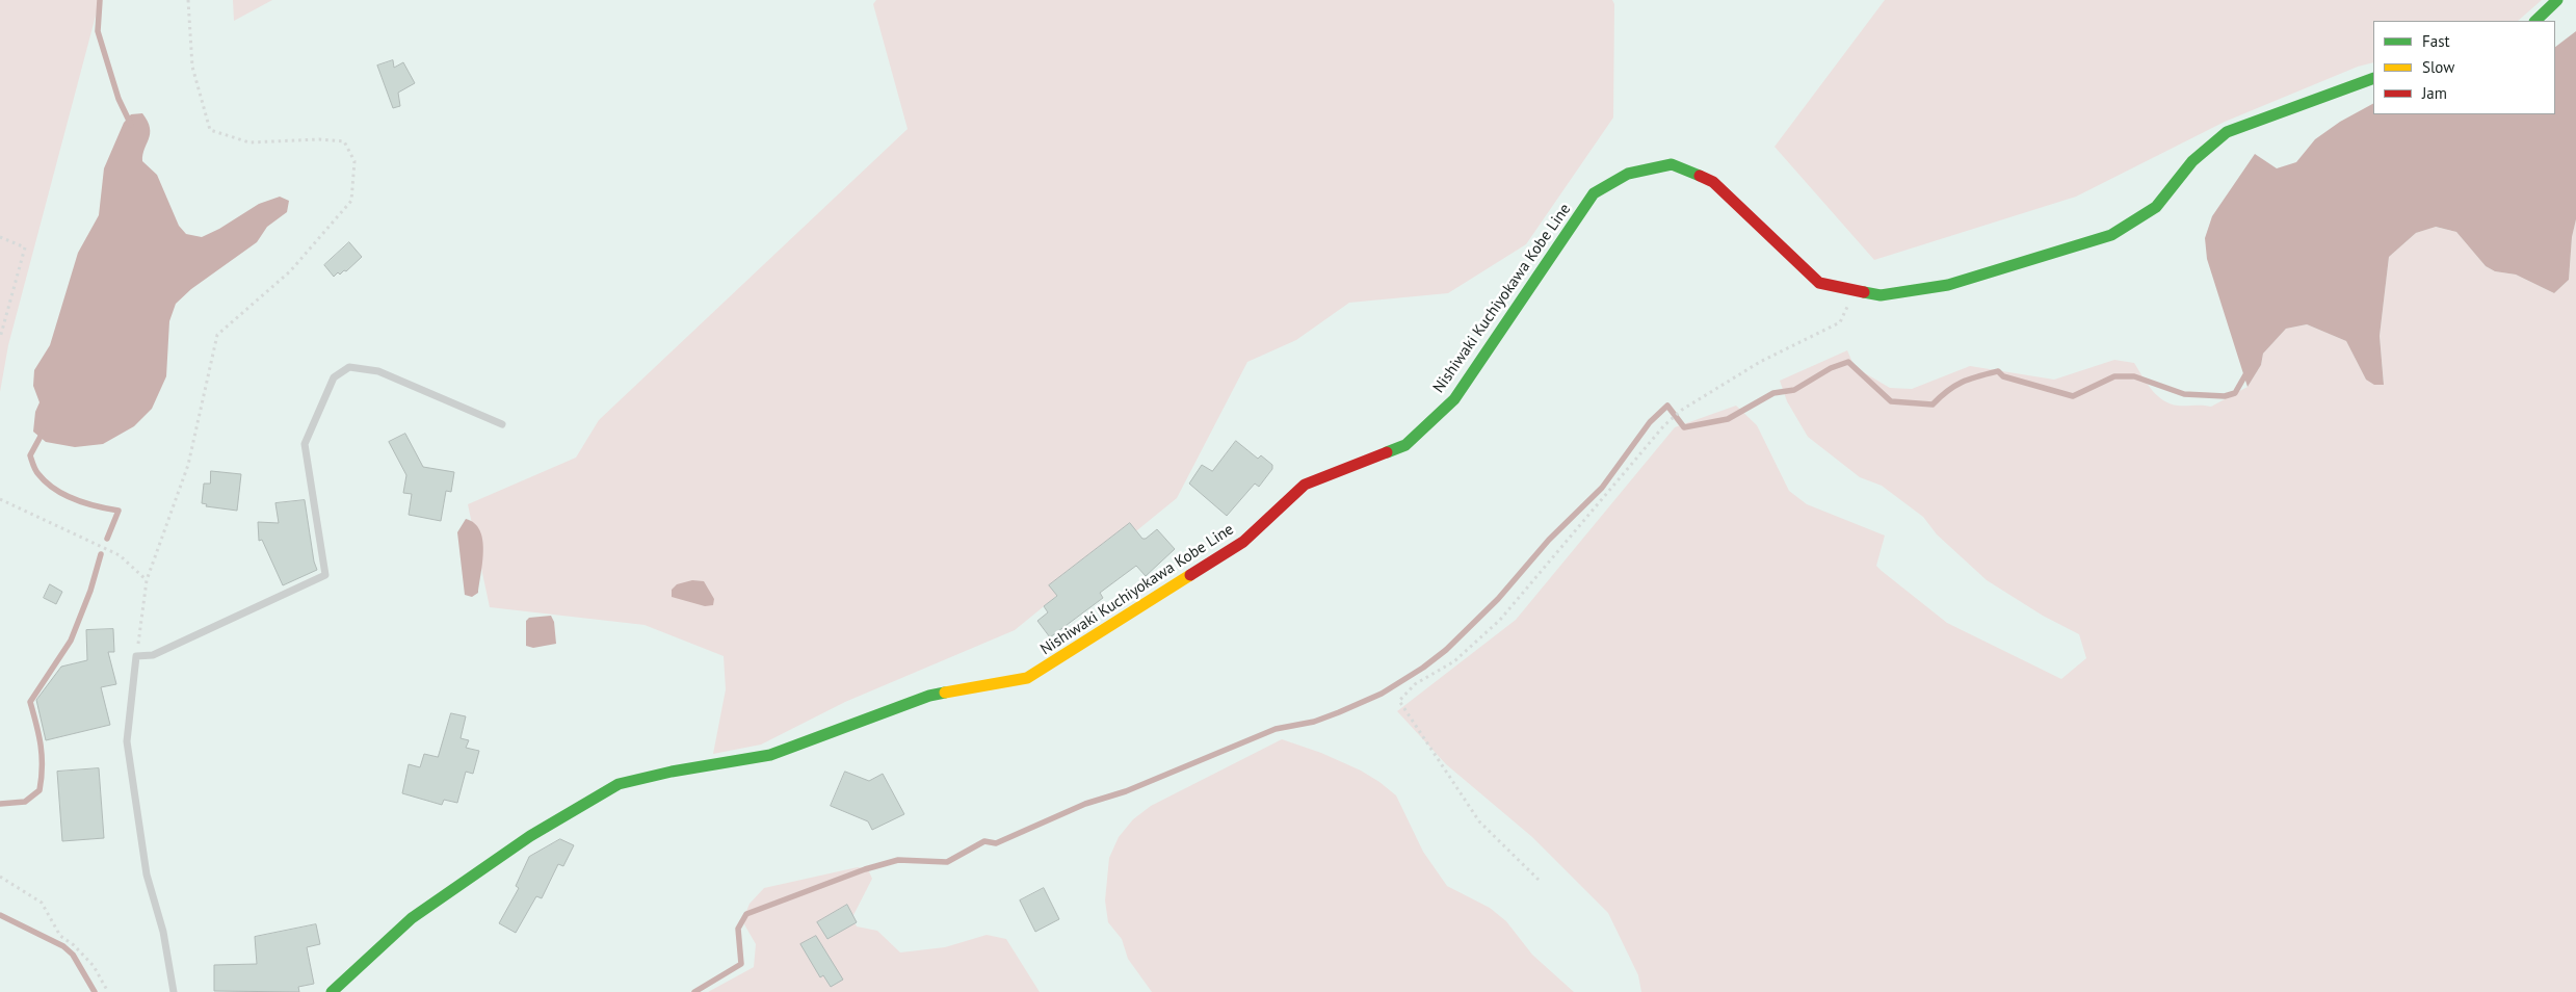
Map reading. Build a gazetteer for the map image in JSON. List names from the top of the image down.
{
  "streets": {
    "main road": ["Nishiwaki Kuchiyokawa Kobe Line"]
  },
  "legend": ["Fast", "Slow", "Jam"]
}
